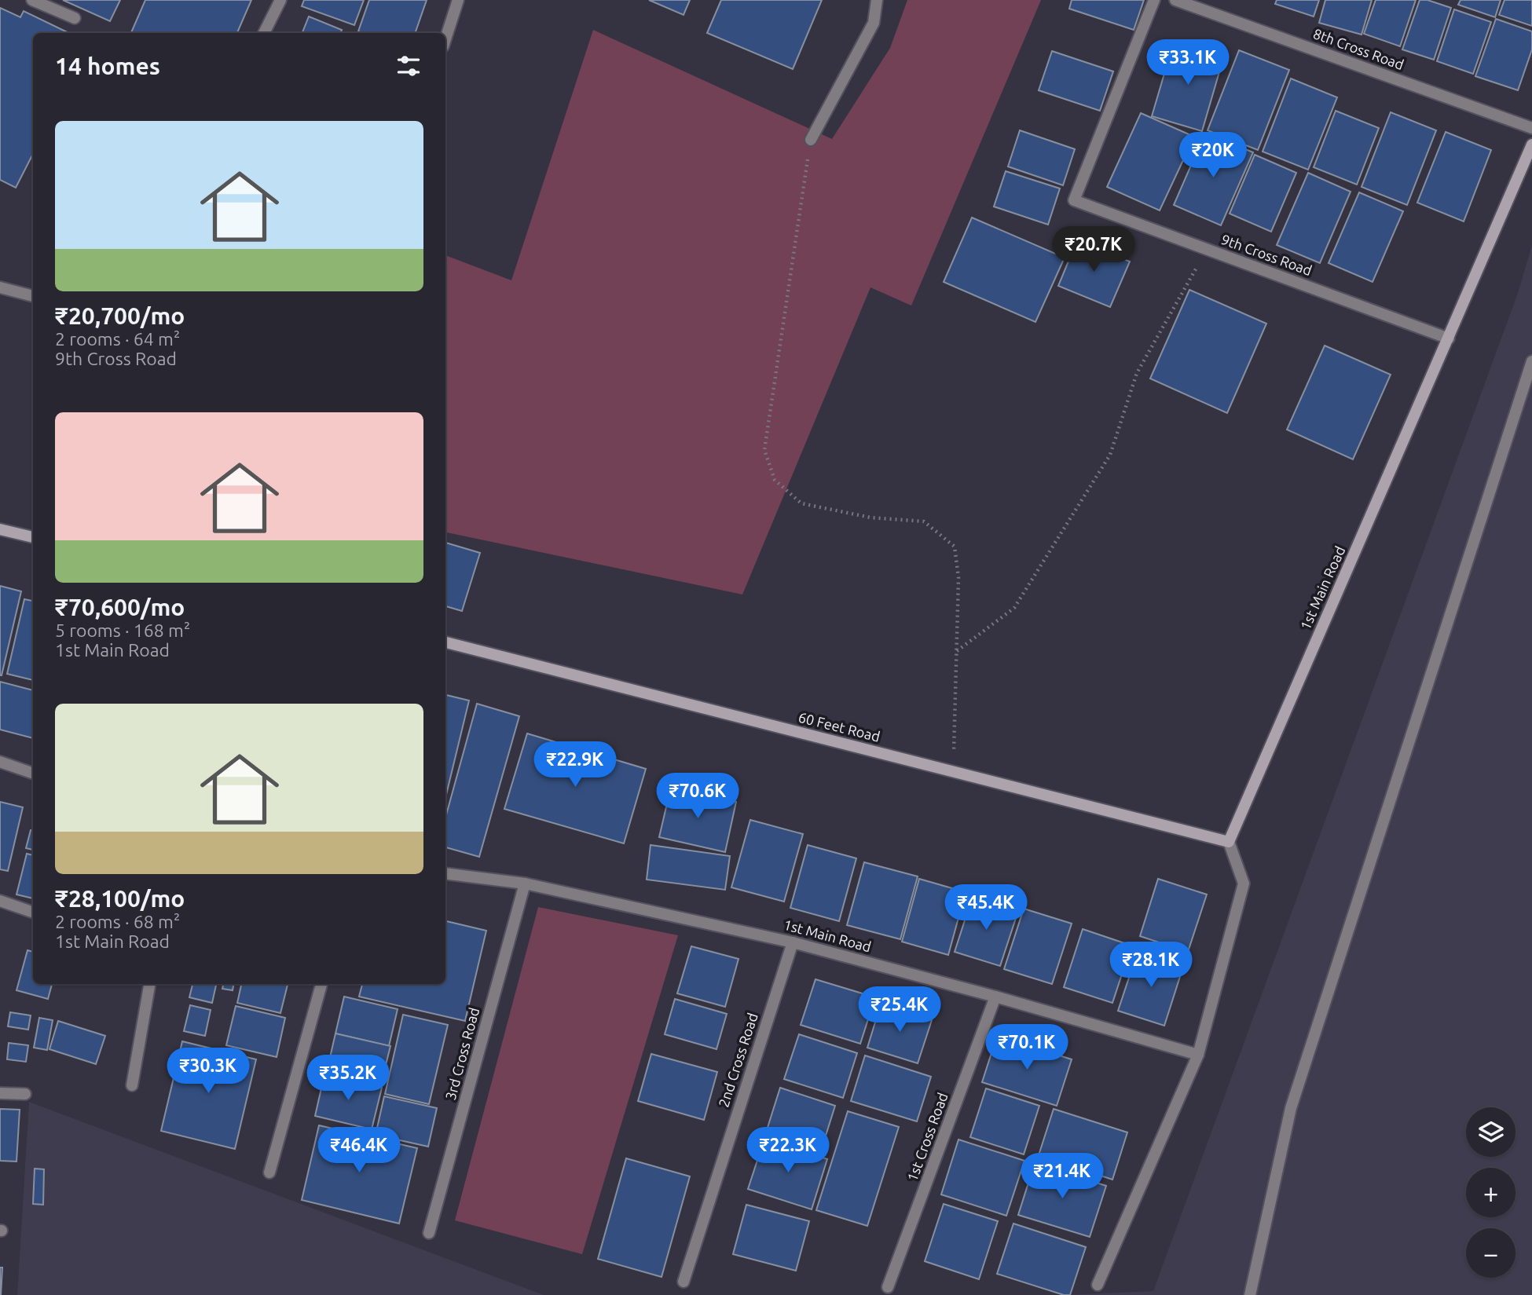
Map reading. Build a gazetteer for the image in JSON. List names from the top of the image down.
{
  "streets": {
    "street": [
      "8th Cross Road",
      "9th Cross Road",
      "1st Main Road",
      "60 Feet Road",
      "3rd Cross Road",
      "2nd Cross Road",
      "1st Cross Road"
    ]
  },
  "crossings": [
    ["9th Cross Road", "1st Main Road"],
    ["1st Main Road", "60 Feet Road"],
    ["1st Main Road", "3rd Cross Road"],
    ["1st Main Road", "2nd Cross Road"],
    ["1st Main Road", "1st Cross Road"]
  ],
  "page": {
    "heading": "14 homes",
    "price": [
      "₹33.1K",
      "₹20K",
      "₹20.7K",
      "₹22.9K",
      "₹70.6K",
      "₹45.4K",
      "₹28.1K",
      "₹25.4K",
      "₹70.1K",
      "₹30.3K",
      "₹35.2K",
      "₹46.4K",
      "₹22.3K",
      "₹21.4K"
    ],
    "list": [
      {
        "name": "₹20,700/mo",
        "note": "2 rooms · 64 m² · 9th Cross Road"
      },
      {
        "name": "₹70,600/mo",
        "note": "5 rooms · 168 m² · 1st Main Road"
      },
      {
        "name": "₹28,100/mo",
        "note": "2 rooms · 68 m² · 1st Main Road"
      }
    ],
    "map_buttons": ["+", "−"]
  }
}
